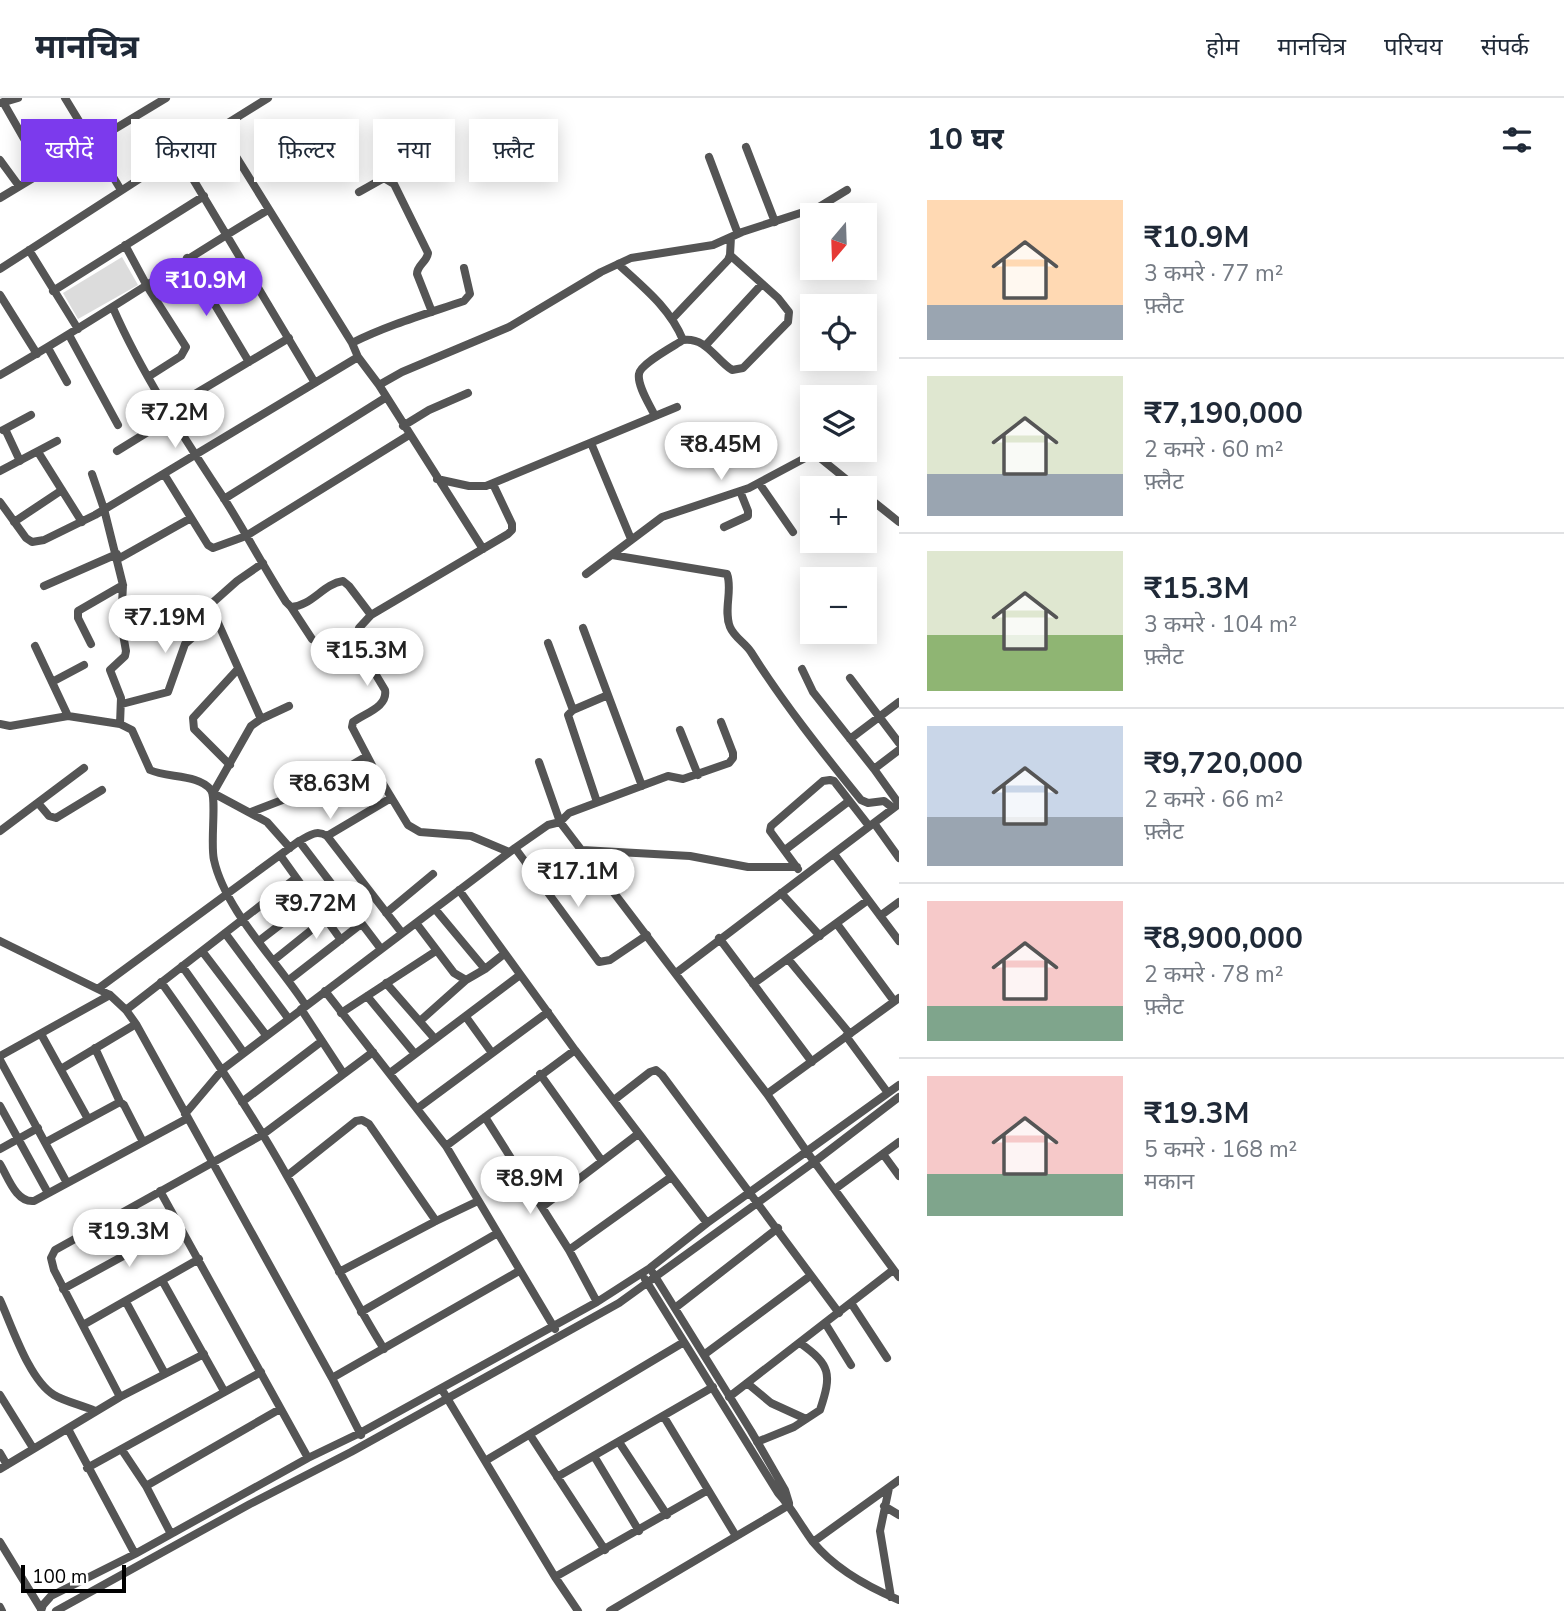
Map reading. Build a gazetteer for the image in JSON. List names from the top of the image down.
{
  "scale_bar": "100 m",
  "north": "bottom",
  "page": {
    "header": "मानचित्र",
    "nav": [
      "होम",
      "मानचित्र",
      "परिचय",
      "संपर्क"
    ],
    "heading": "10 घर",
    "chip": [
      "खरीदें",
      "किराया",
      "फ़िल्टर",
      "नया",
      "फ़्लैट"
    ],
    "list": [
      {
        "name": "₹10.9M",
        "note": "3 कमरे · 77 m² · फ़्लैट"
      },
      {
        "name": "₹7,190,000",
        "note": "2 कमरे · 60 m² · फ़्लैट"
      },
      {
        "name": "₹15.3M",
        "note": "3 कमरे · 104 m² · फ़्लैट"
      },
      {
        "name": "₹9,720,000",
        "note": "2 कमरे · 66 m² · फ़्लैट"
      },
      {
        "name": "₹8,900,000",
        "note": "2 कमरे · 78 m² · फ़्लैट"
      },
      {
        "name": "₹19.3M",
        "note": "5 कमरे · 168 m² · मकान"
      }
    ],
    "map_buttons": ["+", "−"],
    "price": [
      "₹10.9M",
      "₹7.2M",
      "₹8.45M",
      "₹7.19M",
      "₹15.3M",
      "₹8.63M",
      "₹17.1M",
      "₹9.72M",
      "₹8.9M",
      "₹19.3M"
    ],
    "scale": "100 m"
  }
}
